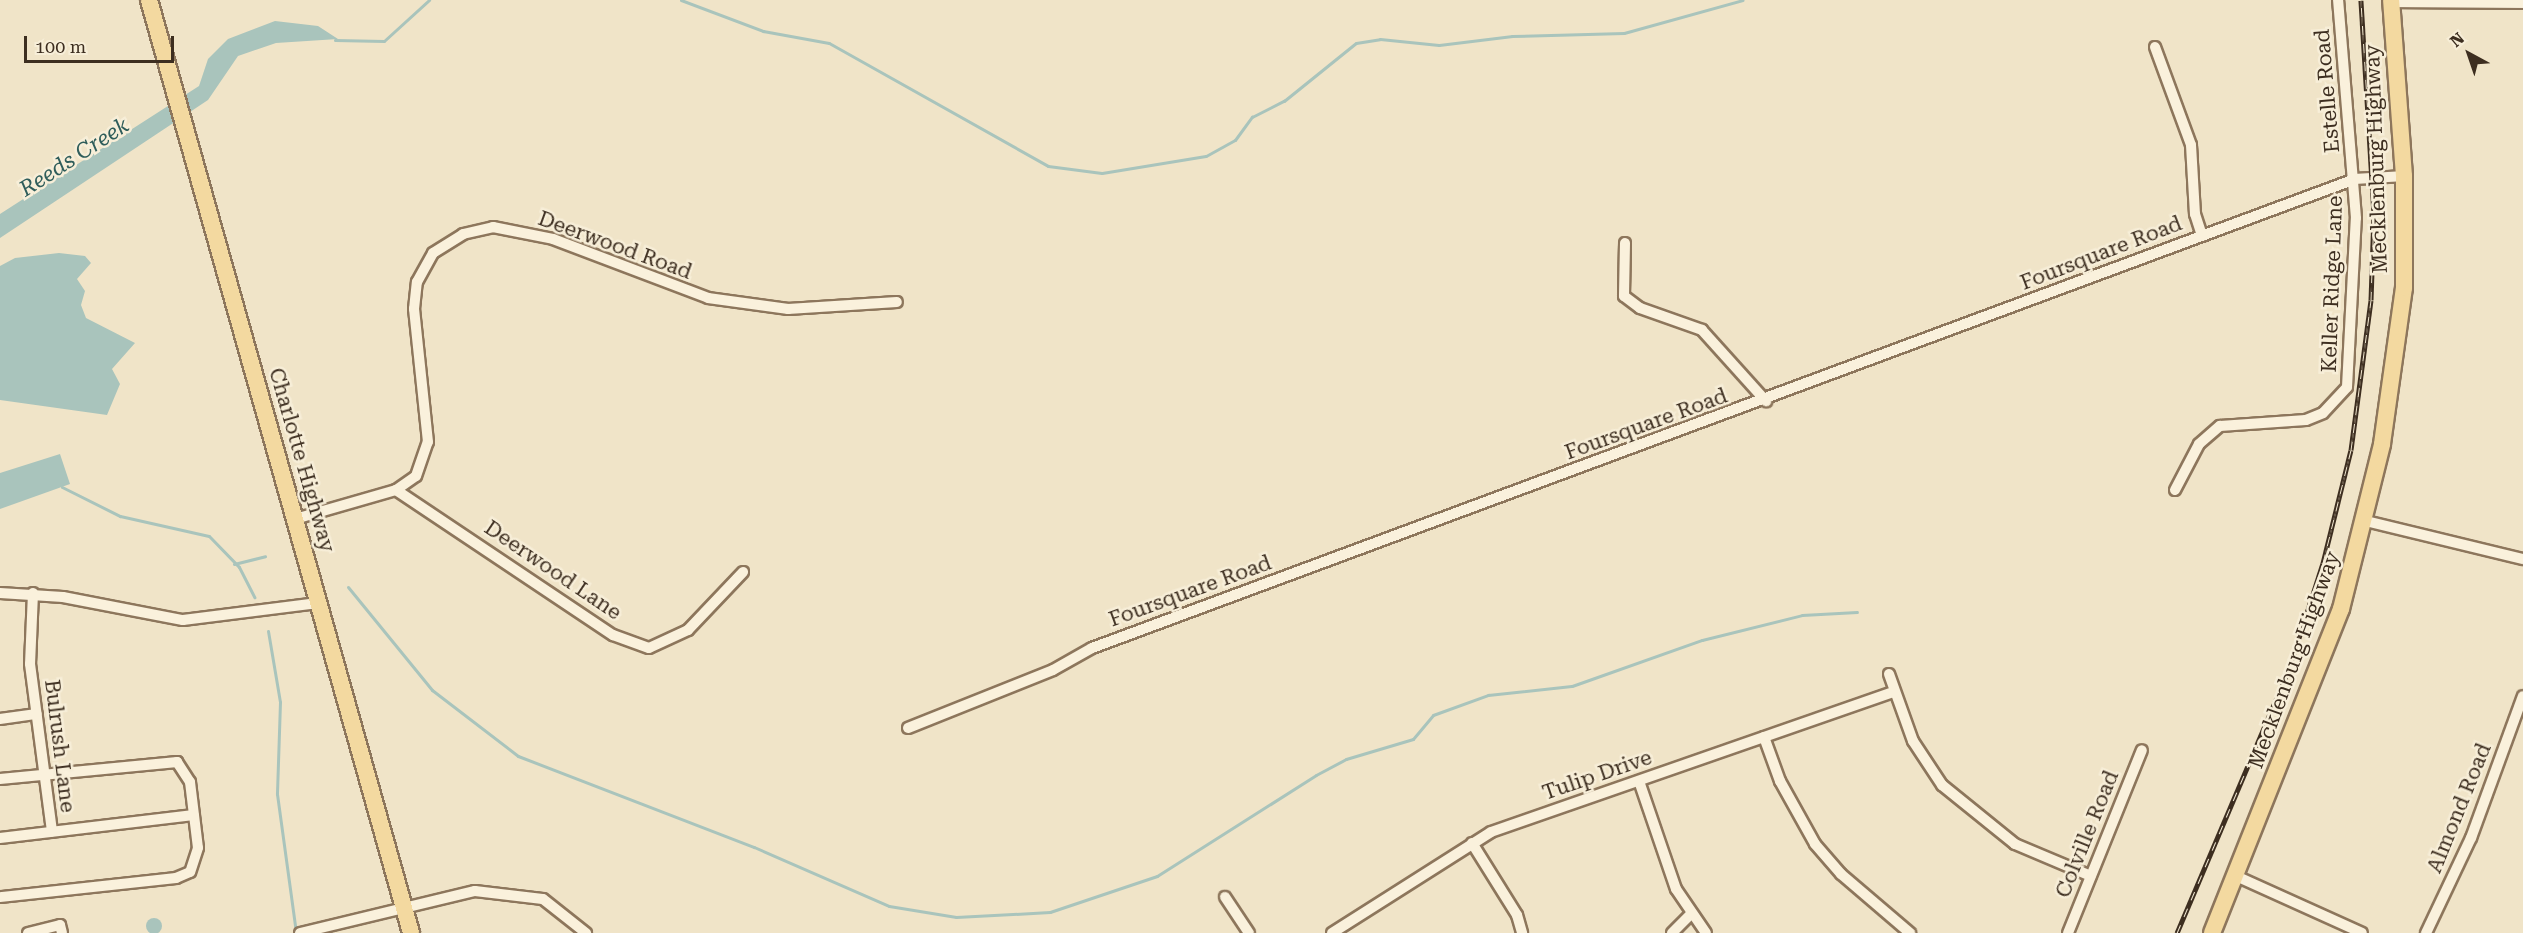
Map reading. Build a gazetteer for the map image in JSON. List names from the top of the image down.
{
  "streets": {
    "main road": ["Mecklenburg Highway", "Charlotte Highway"],
    "street": [
      "Estelle Road",
      "Deerwood Road",
      "Foursquare Road",
      "Keller Ridge Lane",
      "Deerwood Lane",
      "Bulrush Lane",
      "Tulip Drive",
      "Almond Road",
      "Colville Road"
    ]
  },
  "crossings": [
    ["Estelle Road", "Foursquare Road"],
    ["Estelle Road", "Keller Ridge Lane"],
    ["Mecklenburg Highway", "Foursquare Road"],
    ["Deerwood Road", "Charlotte Highway"],
    ["Deerwood Road", "Deerwood Lane"],
    ["Foursquare Road", "Keller Ridge Lane"]
  ],
  "water": ["Reeds Creek"],
  "scale_bar": "100 m",
  "north": "top left"
}
